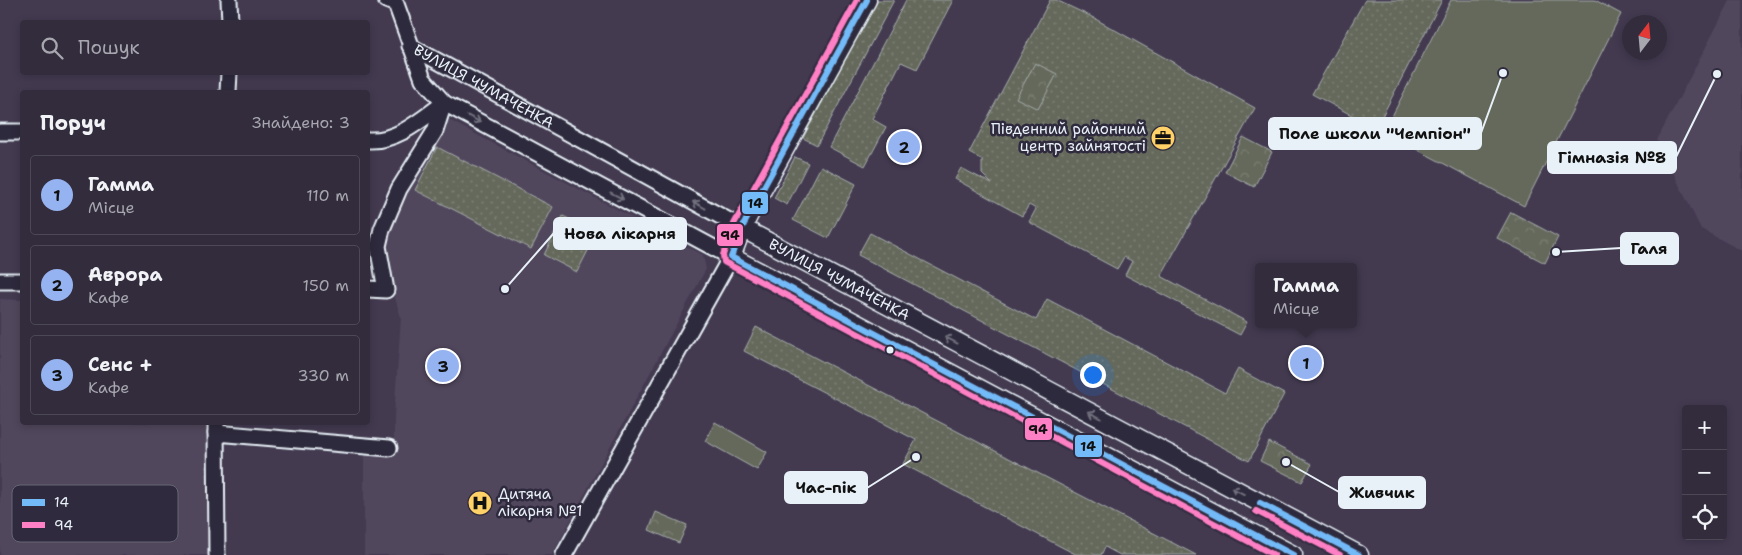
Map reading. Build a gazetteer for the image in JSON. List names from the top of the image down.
{
  "streets": {
    "street": ["ВУЛИЦЯ ЧУМАЧЕНКА"]
  },
  "places": {
    "other": [
      "Поле школи \"Чемпіон\"",
      "Гімназія №8",
      "Галя",
      "Нова лікарня",
      "Час-пік",
      "Живчик"
    ],
    "office": ["Південний районний центр зайнятості"],
    "hospital": ["Дитяча лікарня №1"]
  },
  "lines": ["transit line 14", "transit line 94"],
  "legend": ["14", "94"],
  "north": "top",
  "page": {
    "search": "Пошук",
    "heading": ["Поруч", "Знайдено: 3"],
    "pins": ["2", "1", "3"],
    "list": [
      {
        "mark": "1",
        "name": "Гамма",
        "note": "Місце",
        "value": "110 m"
      },
      {
        "mark": "2",
        "name": "Аврора",
        "note": "Кафе",
        "value": "150 m"
      },
      {
        "mark": "3",
        "name": "Сенс +",
        "note": "Кафе",
        "value": "330 m"
      }
    ],
    "popup": ["Гамма", "Місце"],
    "map_buttons": ["+", "−"]
  }
}
